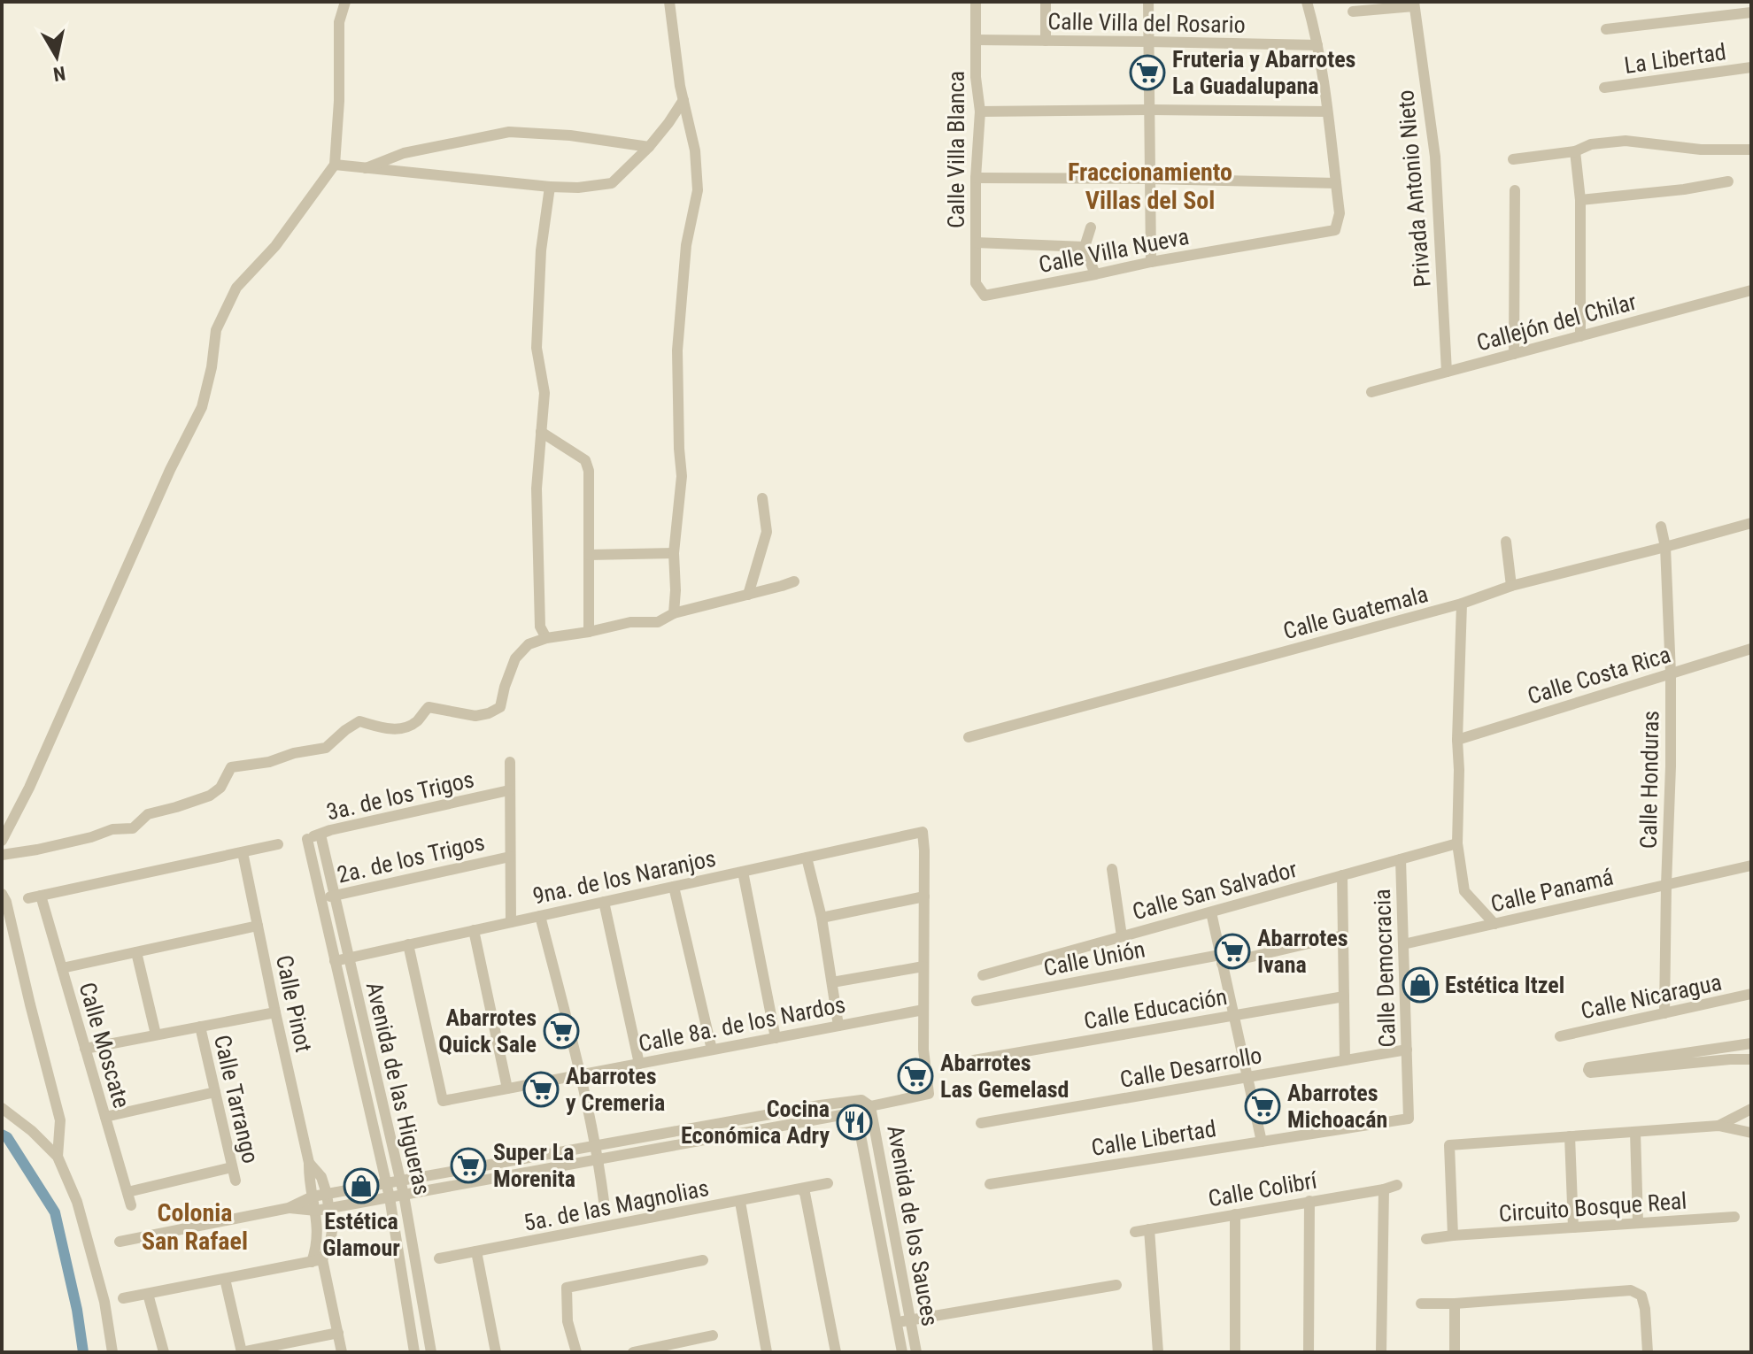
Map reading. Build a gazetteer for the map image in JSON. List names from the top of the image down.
{
  "streets": {
    "street": [
      "Calle Villa del Rosario",
      "La Libertad",
      "Calle Villa Blanca",
      "Privada Antonio Nieto",
      "Calle Villa Nueva",
      "Callejón del Chilar",
      "Calle Guatemala",
      "Calle Costa Rica",
      "Calle Honduras",
      "3a. de los Trigos",
      "2a. de los Trigos",
      "9na. de los Naranjos",
      "Calle San Salvador",
      "Calle Panamá",
      "Calle Unión",
      "Calle Democracia",
      "Calle Nicaragua",
      "Calle Pinot",
      "Calle Educación",
      "Calle 8a. de los Nardos",
      "Calle Moscate",
      "Calle Desarrollo",
      "Avenida de las Higueras",
      "Calle Tarrango",
      "Calle Libertad",
      "Calle Colibrí",
      "5a. de las Magnolias",
      "Circuito Bosque Real",
      "Avenida de los Sauces"
    ]
  },
  "crossings": [
    ["Calle Villa del Rosario", "Calle Villa Blanca"],
    ["Calle Villa Blanca", "Calle Villa Nueva"],
    ["Privada Antonio Nieto", "Callejón del Chilar"],
    ["Calle Guatemala", "Calle Honduras"],
    ["Calle Costa Rica", "Calle Honduras"],
    ["Calle Honduras", "Calle Panamá"],
    ["Calle Honduras", "Calle Nicaragua"],
    ["3a. de los Trigos", "Avenida de las Higueras"],
    ["2a. de los Trigos", "Avenida de las Higueras"],
    ["9na. de los Naranjos", "Calle 8a. de los Nardos"],
    ["9na. de los Naranjos", "Avenida de las Higueras"],
    ["Calle San Salvador", "Calle Democracia"],
    ["Calle Panamá", "Calle Democracia"],
    ["Calle Democracia", "Calle Desarrollo"],
    ["Calle Democracia", "Calle Libertad"]
  ],
  "districts": ["Fraccionamiento Villas del Sol", "Colonia San Rafael"],
  "places": {
    "supermarket": [
      "Fruteria y Abarrotes La Guadalupana",
      "Abarrotes Ivana",
      "Abarrotes Quick Sale",
      "Abarrotes Las Gemelasd",
      "Abarrotes y Cremeria",
      "Abarrotes Michoacán",
      "Super La Morenita"
    ],
    "shop": ["Estética Itzel", "Estética Glamour"],
    "restaurant": ["Cocina Económica Adry"]
  },
  "north": "bottom"
}
